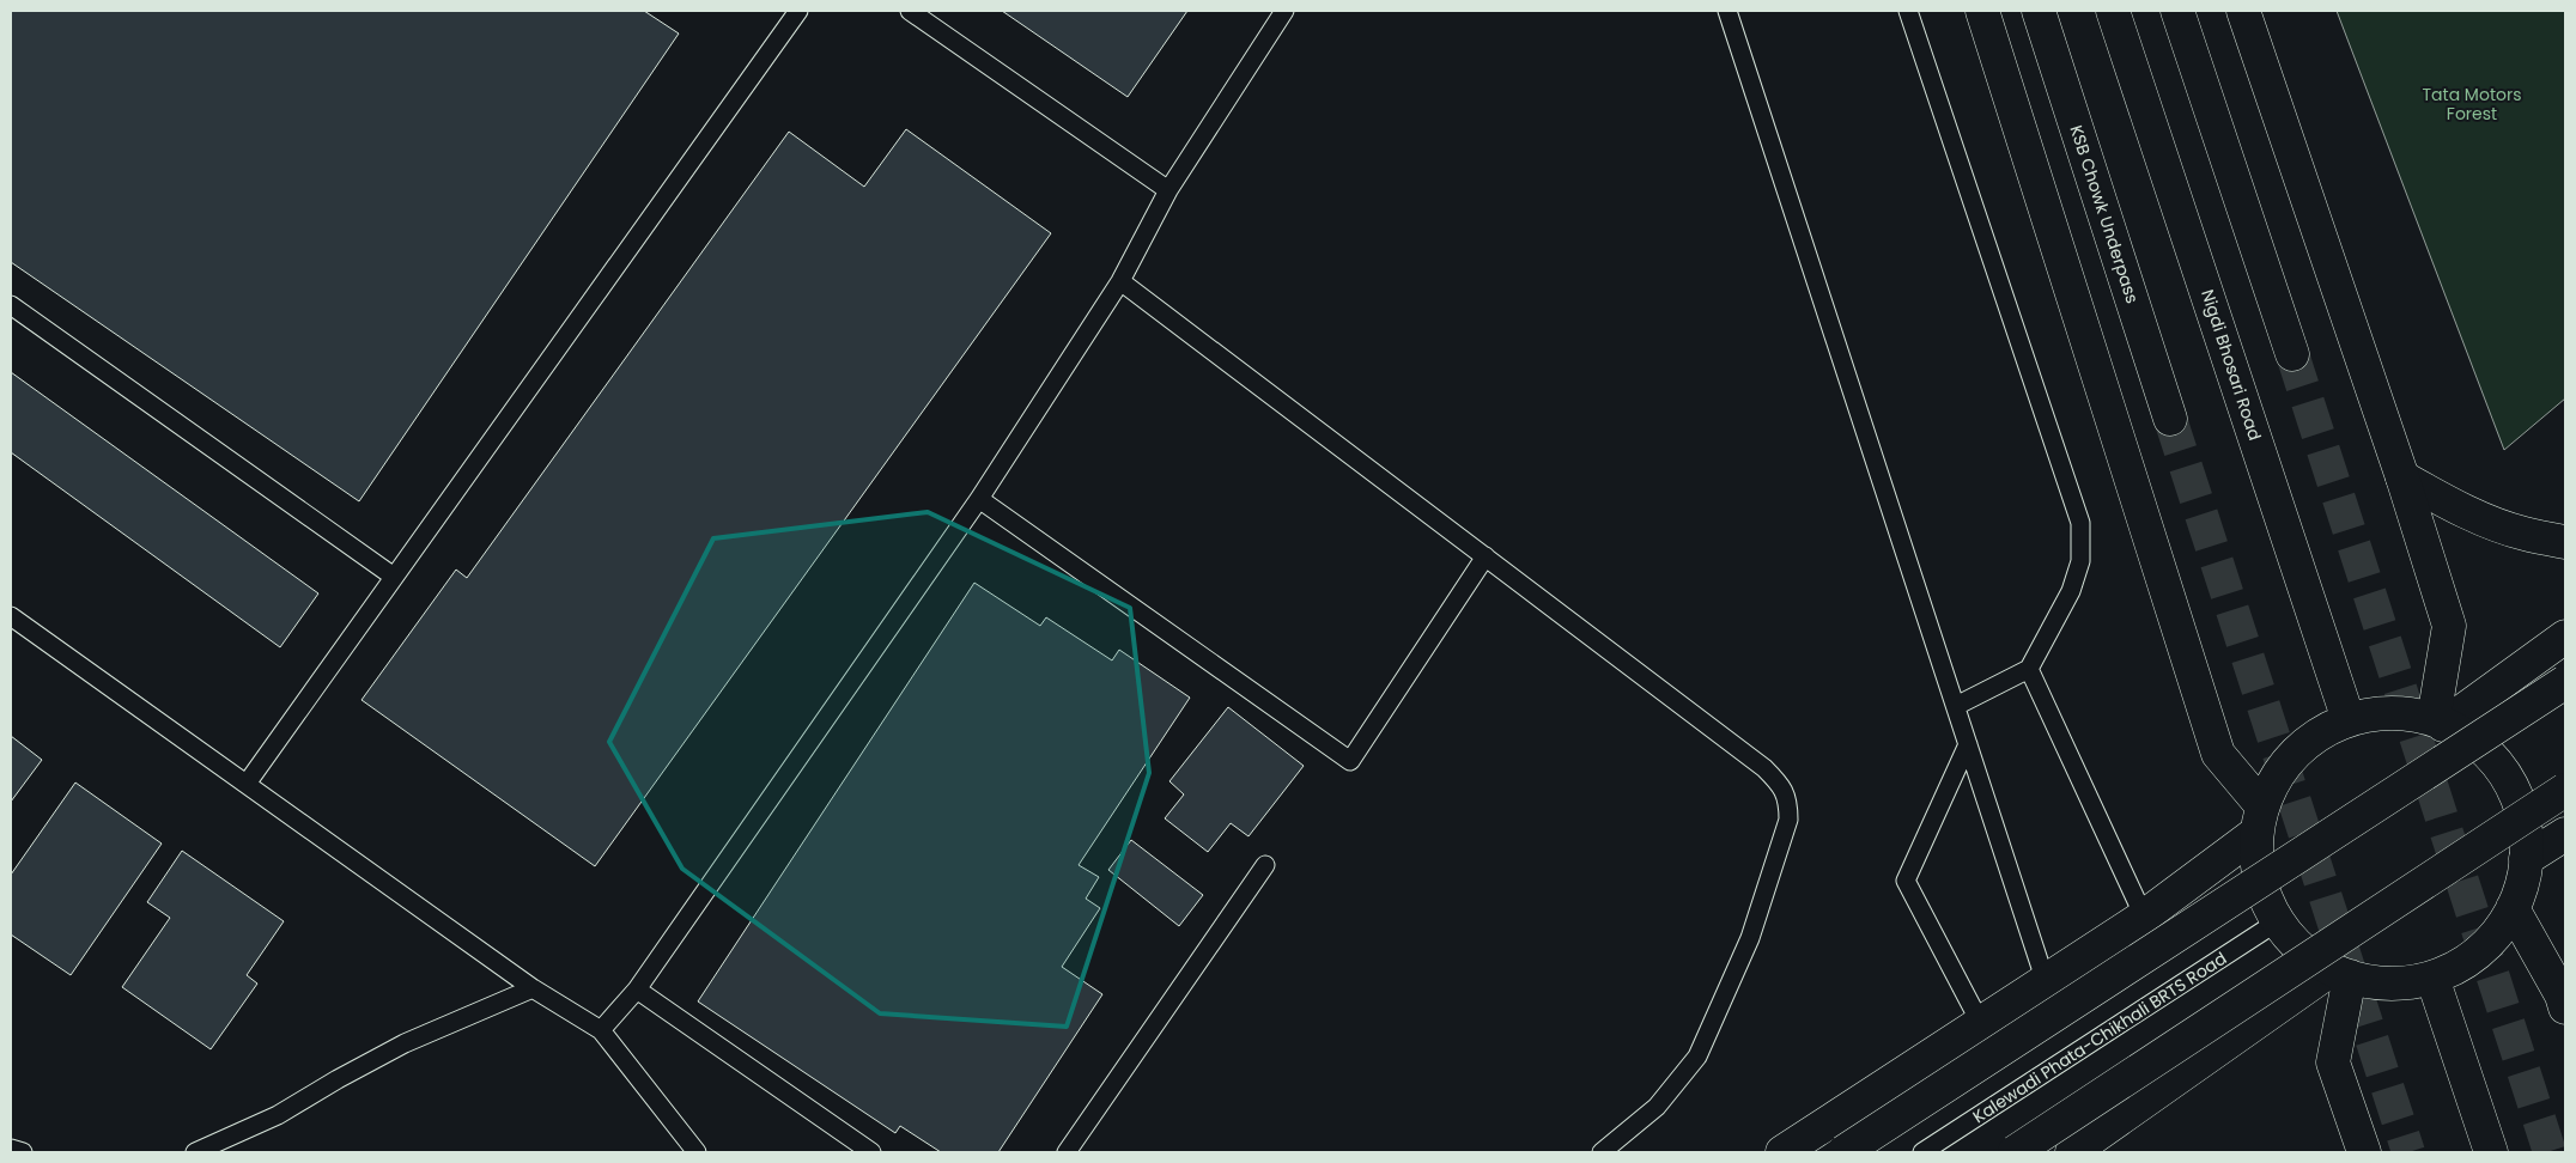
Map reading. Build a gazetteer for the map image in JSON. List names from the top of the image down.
{
  "streets": {
    "main road": ["KSB Chowk Underpass", "Nigdi Bhosari Road"],
    "lane": ["Kalewadi Phata-Chikhali BRTS Road"]
  },
  "parks": ["Tata Motors Forest"]
}
